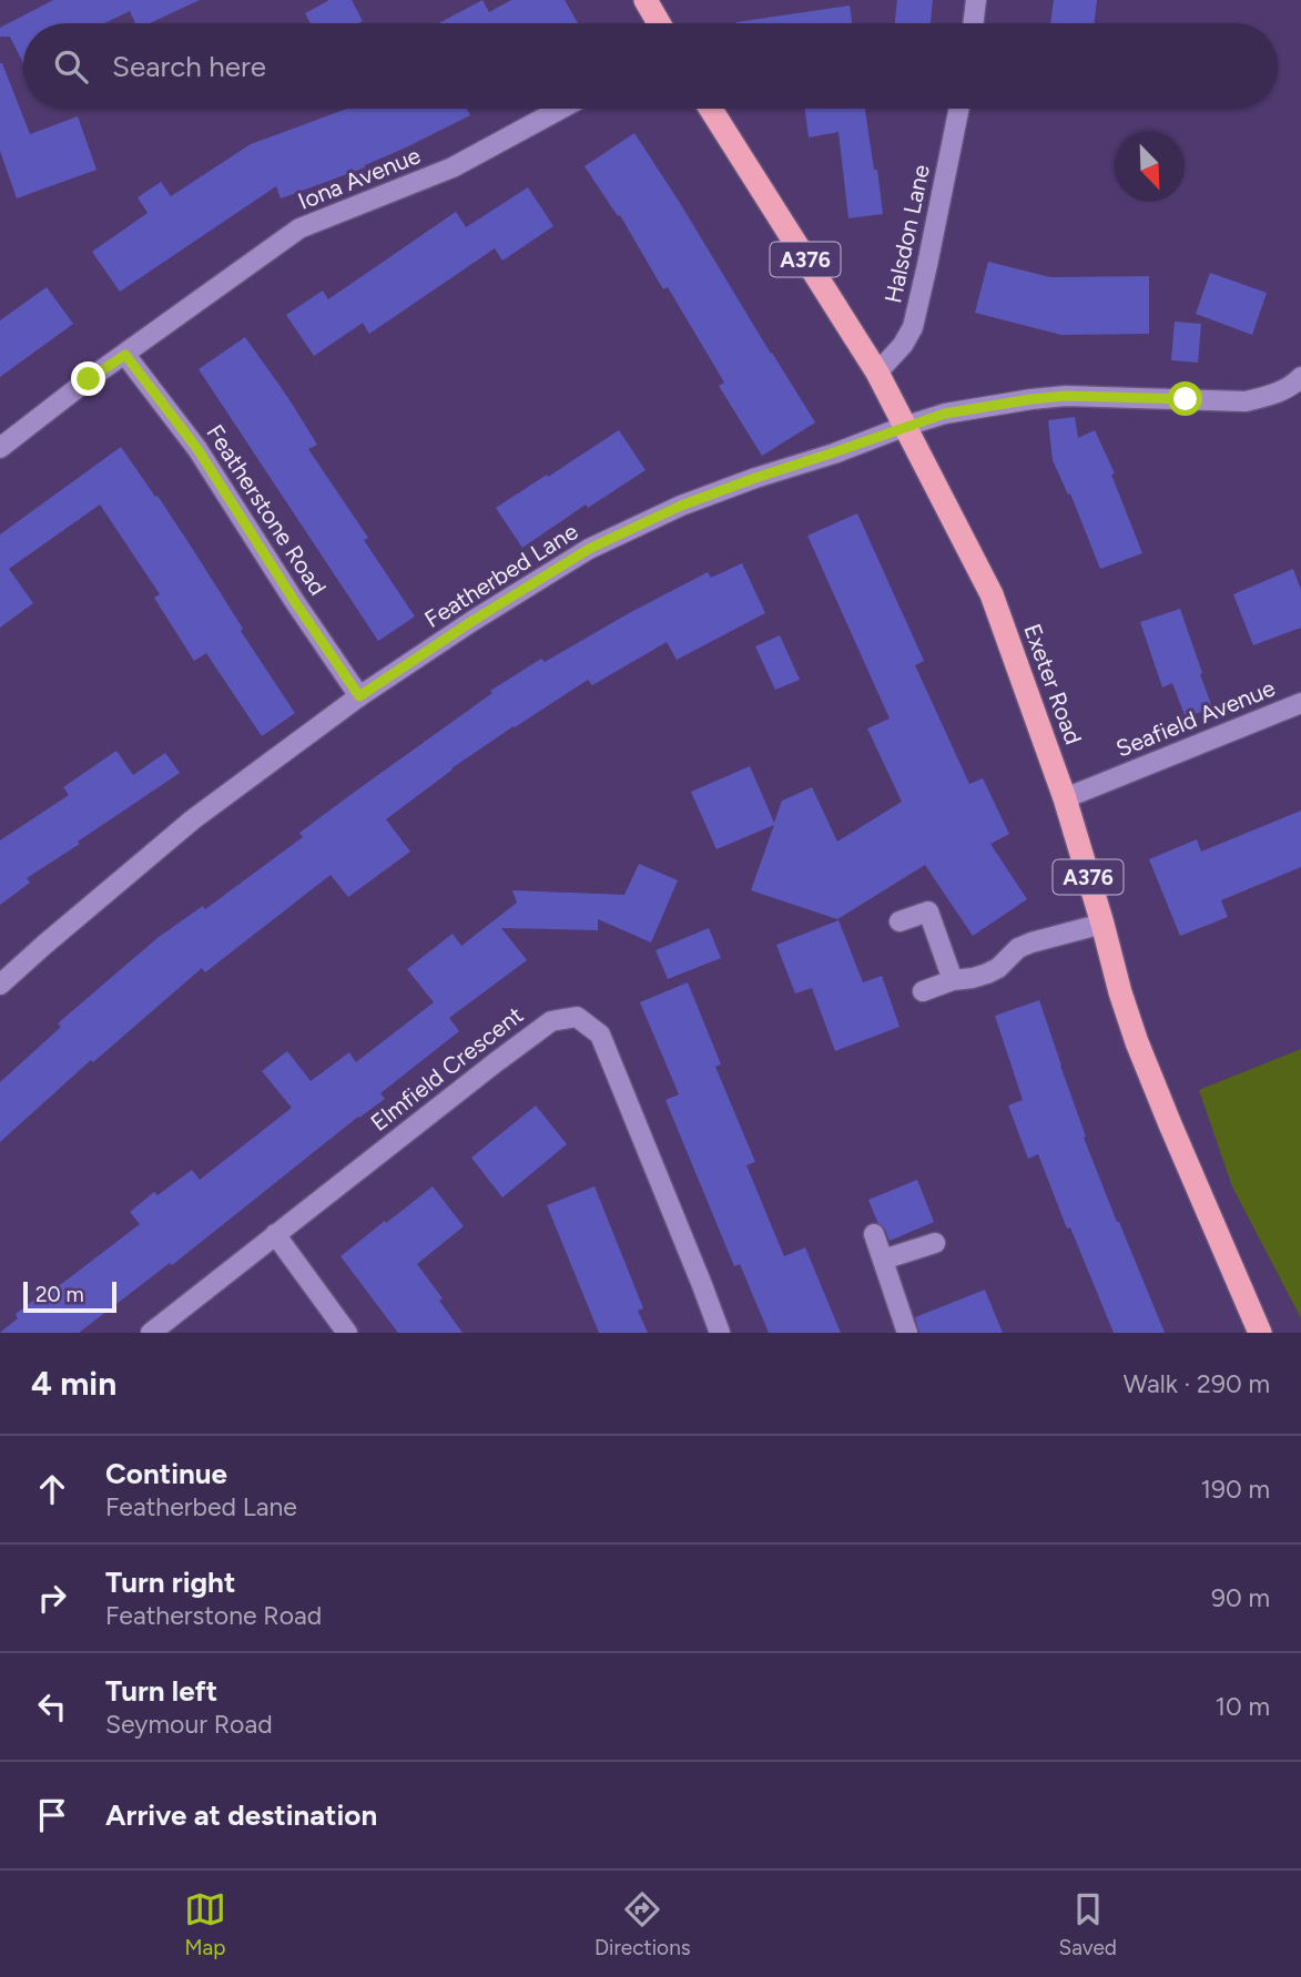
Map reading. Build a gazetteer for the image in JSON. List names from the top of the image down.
{
  "streets": {
    "highway": ["A376", "Exeter Road"],
    "street": [
      "Iona Avenue",
      "Halsdon Lane",
      "Featherstone Road",
      "Featherbed Lane",
      "Seafield Avenue",
      "Elmfield Crescent"
    ]
  },
  "crossings": [
    ["Iona Avenue", "Featherstone Road"],
    ["Halsdon Lane", "Exeter Road"],
    ["Featherstone Road", "Featherbed Lane"],
    ["Featherbed Lane", "Exeter Road"],
    ["Exeter Road", "Seafield Avenue"]
  ],
  "scale_bar": "20 m",
  "north": "bottom right",
  "page": {
    "search": "Search here",
    "scale": "20 m",
    "heading": ["4 min", "Walk · 290 m"],
    "list": [
      ["Continue", "Featherbed Lane", "190 m"],
      ["Turn right", "Featherstone Road", "90 m"],
      ["Turn left", "Seymour Road", "10 m"],
      "Arrive at destination"
    ],
    "nav": ["Map", "Directions", "Saved"]
  }
}
